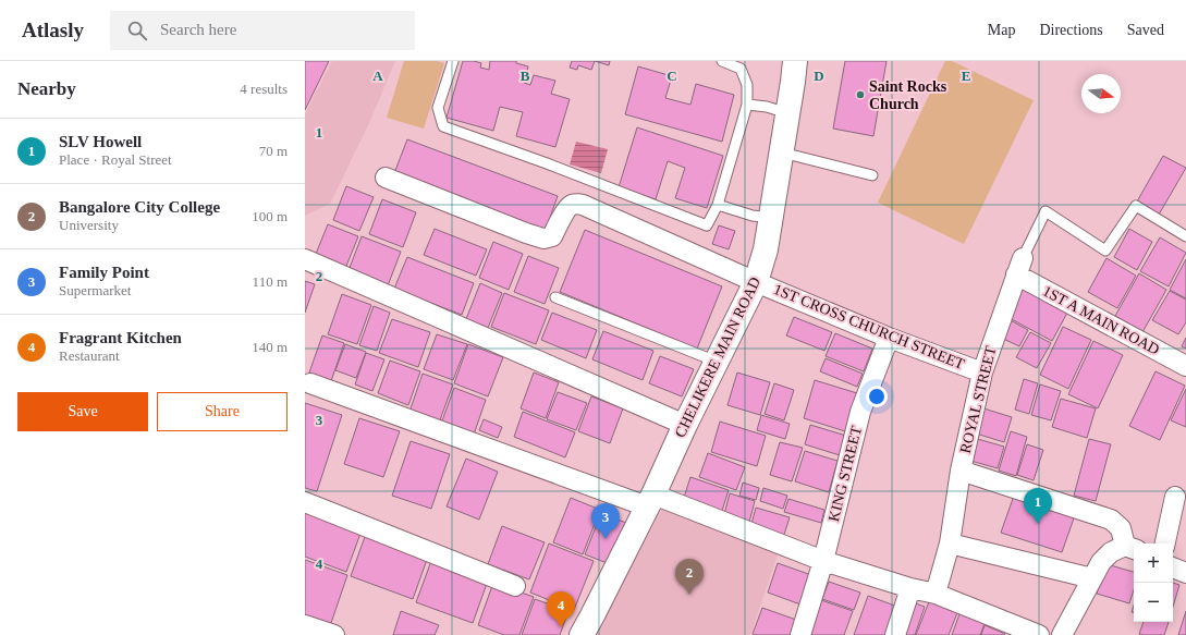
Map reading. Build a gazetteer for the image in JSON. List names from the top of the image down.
{
  "streets": {
    "street": [
      "1ST A MAIN ROAD",
      "1ST CROSS CHURCH STREET",
      "CHELIKERE MAIN ROAD",
      "ROYAL STREET",
      "KING STREET"
    ]
  },
  "crossings": [
    ["1ST A MAIN ROAD", "ROYAL STREET"],
    ["1ST CROSS CHURCH STREET", "CHELIKERE MAIN ROAD"],
    ["1ST CROSS CHURCH STREET", "ROYAL STREET"],
    ["1ST CROSS CHURCH STREET", "KING STREET"]
  ],
  "places": ["Saint Rocks Church"],
  "north": "right",
  "page": {
    "header": "Atlasly",
    "search": "Search here",
    "nav": ["Map", "Directions", "Saved"],
    "heading": ["Nearby", "4 results"],
    "list": [
      {
        "mark": "1",
        "name": "SLV Howell",
        "note": "Place · Royal Street",
        "value": "70 m"
      },
      {
        "mark": "2",
        "name": "Bangalore City College",
        "note": "University",
        "value": "100 m"
      },
      {
        "mark": "3",
        "name": "Family Point",
        "note": "Supermarket",
        "value": "110 m"
      },
      {
        "mark": "4",
        "name": "Fragrant Kitchen",
        "note": "Restaurant",
        "value": "140 m"
      }
    ],
    "buttons": ["Save", "Share"],
    "pins": [
      "1",
      "3",
      "2",
      "4"
    ],
    "map_buttons": ["+", "−"]
  },
  "grid": {
    "columns": [
      "A",
      "B",
      "C",
      "D",
      "E"
    ],
    "rows": [
      "1",
      "2",
      "3",
      "4"
    ]
  }
}
